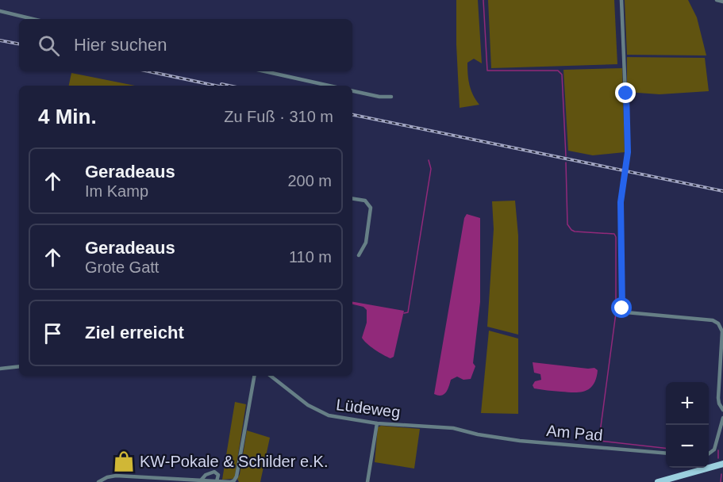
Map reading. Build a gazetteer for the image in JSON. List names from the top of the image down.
{
  "streets": {
    "street": ["Lüdeweg", "Am Pad"]
  },
  "crossings": [
    ["Lüdeweg", "Am Pad"]
  ],
  "places": {
    "shop": ["KW-Pokale & Schilder e.K."]
  },
  "page": {
    "search": "Hier suchen",
    "heading": ["4 Min.", "Zu Fuß · 310 m"],
    "list": [
      ["Geradeaus", "Im Kamp", "200 m"],
      ["Geradeaus", "Grote Gatt", "110 m"],
      "Ziel erreicht"
    ],
    "map_buttons": ["+", "−"]
  }
}
